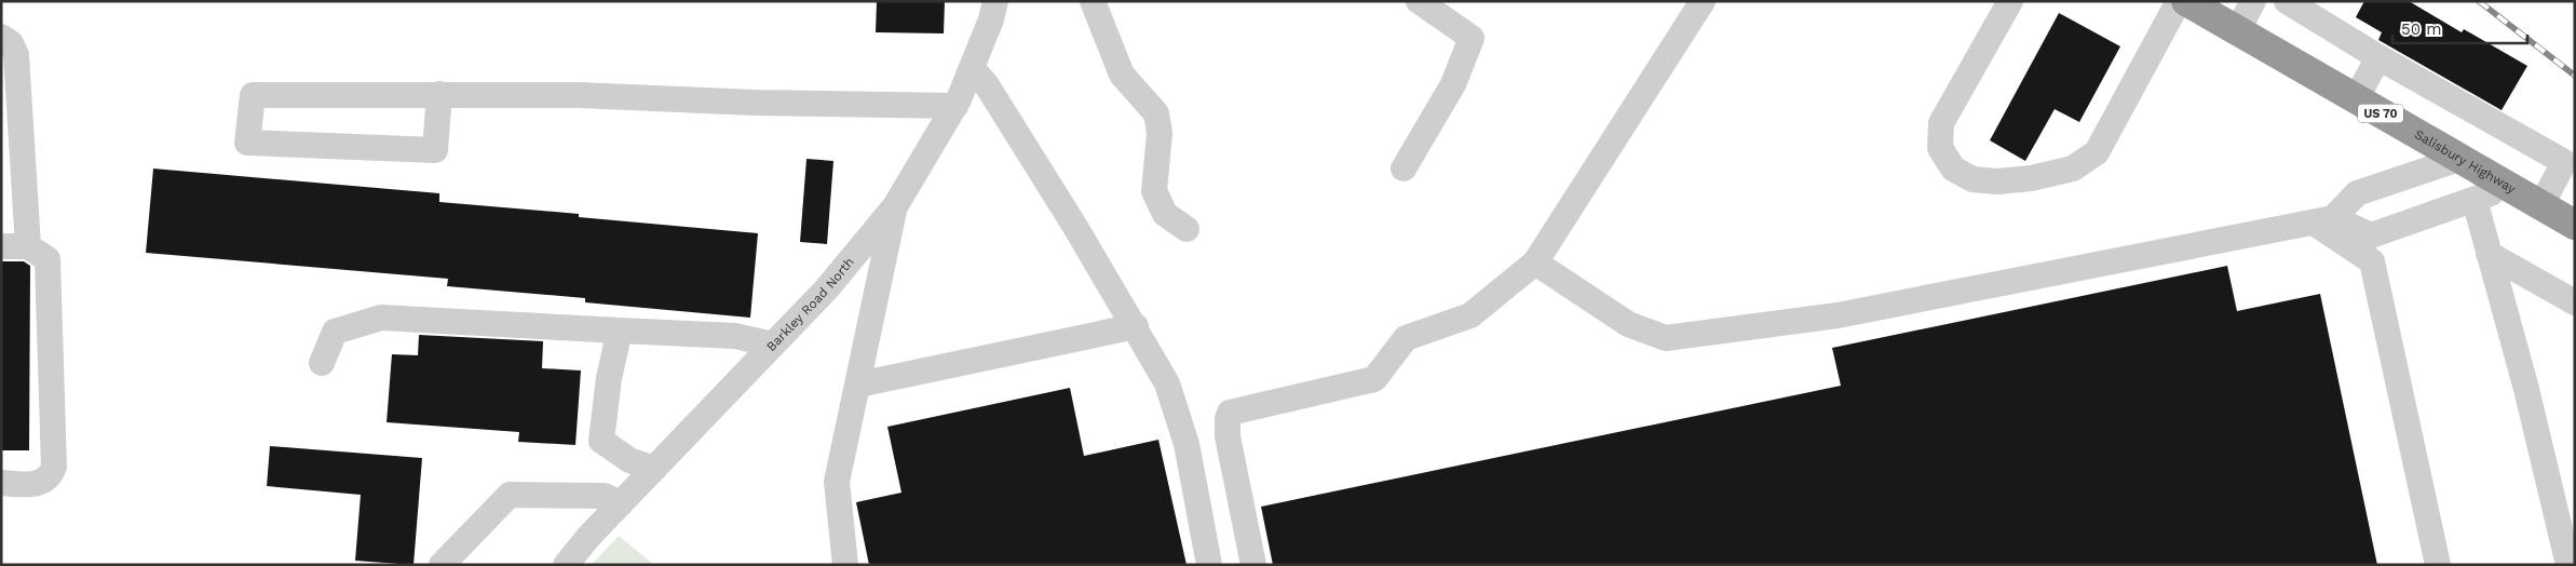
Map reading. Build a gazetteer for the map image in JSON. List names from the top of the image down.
{
  "streets": {
    "highway": ["US 70", "Salisbury Highway"],
    "street": ["Barkley Road North"]
  },
  "scale_bar": "50 m"
}
